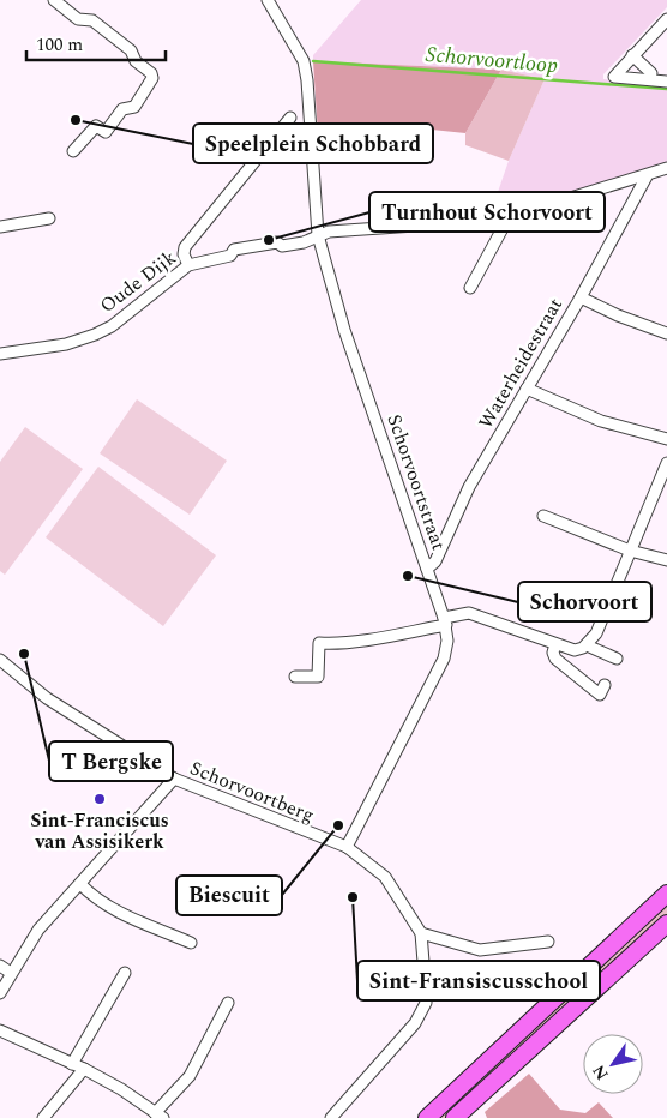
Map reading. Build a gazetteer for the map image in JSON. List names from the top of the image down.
{
  "streets": {
    "street": [
      "Oude Dijk",
      "Waterheidestraat",
      "Schorvoortstraat",
      "Schorvoortberg"
    ]
  },
  "crossings": [
    ["Oude Dijk", "Waterheidestraat"],
    ["Oude Dijk", "Schorvoortstraat"],
    ["Waterheidestraat", "Schorvoortstraat"],
    ["Schorvoortstraat", "Schorvoortberg"]
  ],
  "water": ["Schorvoortloop"],
  "places": [
    "Speelplein Schobbard",
    "Turnhout Schorvoort",
    "Schorvoort",
    "T Bergske",
    "Sint-Franciscus van Assisikerk",
    "Biescuit",
    "Sint-Fransiscusschool"
  ],
  "scale_bar": "100 m",
  "north": "bottom left"
}
